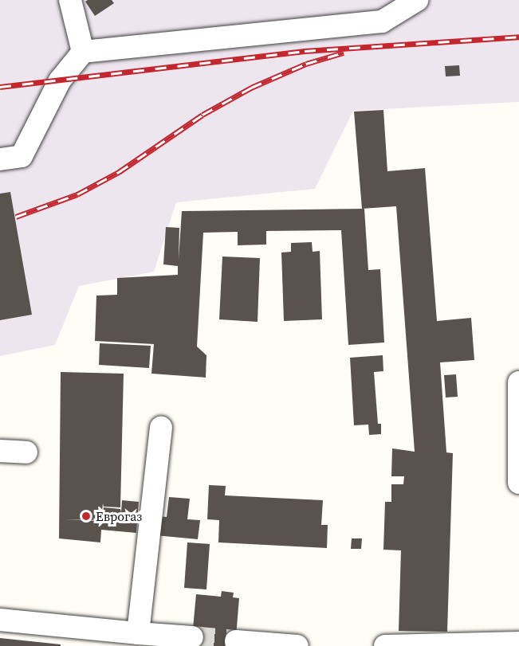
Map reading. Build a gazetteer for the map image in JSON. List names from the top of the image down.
{
  "places": ["Еврогаз"]
}
